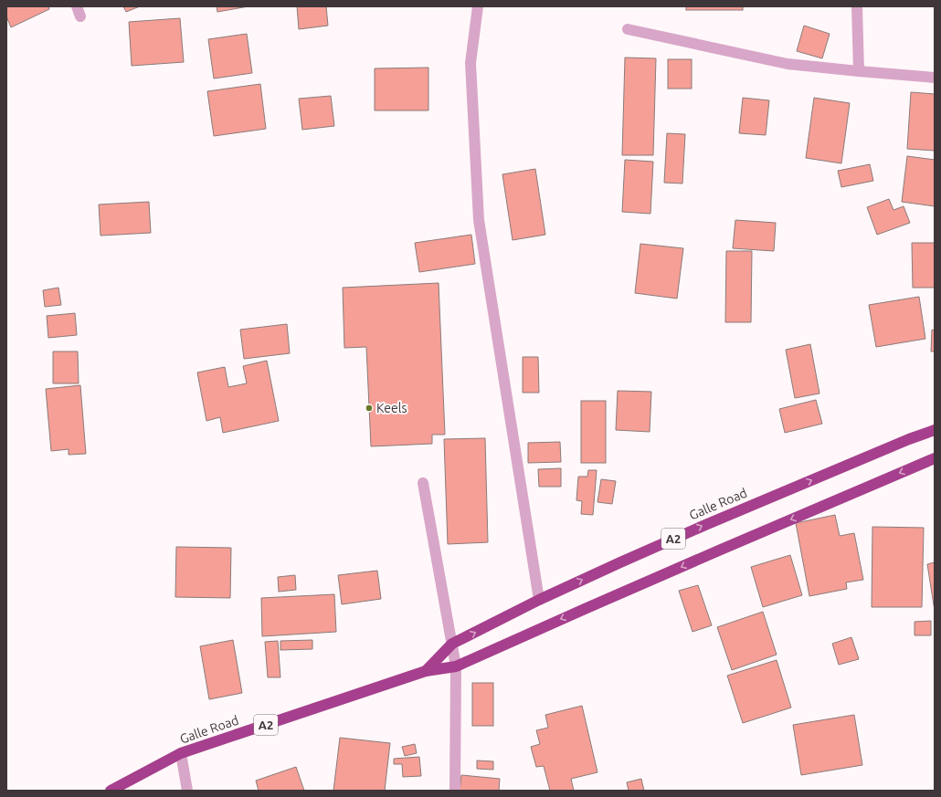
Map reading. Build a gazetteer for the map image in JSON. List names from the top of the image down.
{
  "streets": {
    "highway": ["Galle Road", "A2"]
  },
  "places": ["Keels"]
}
